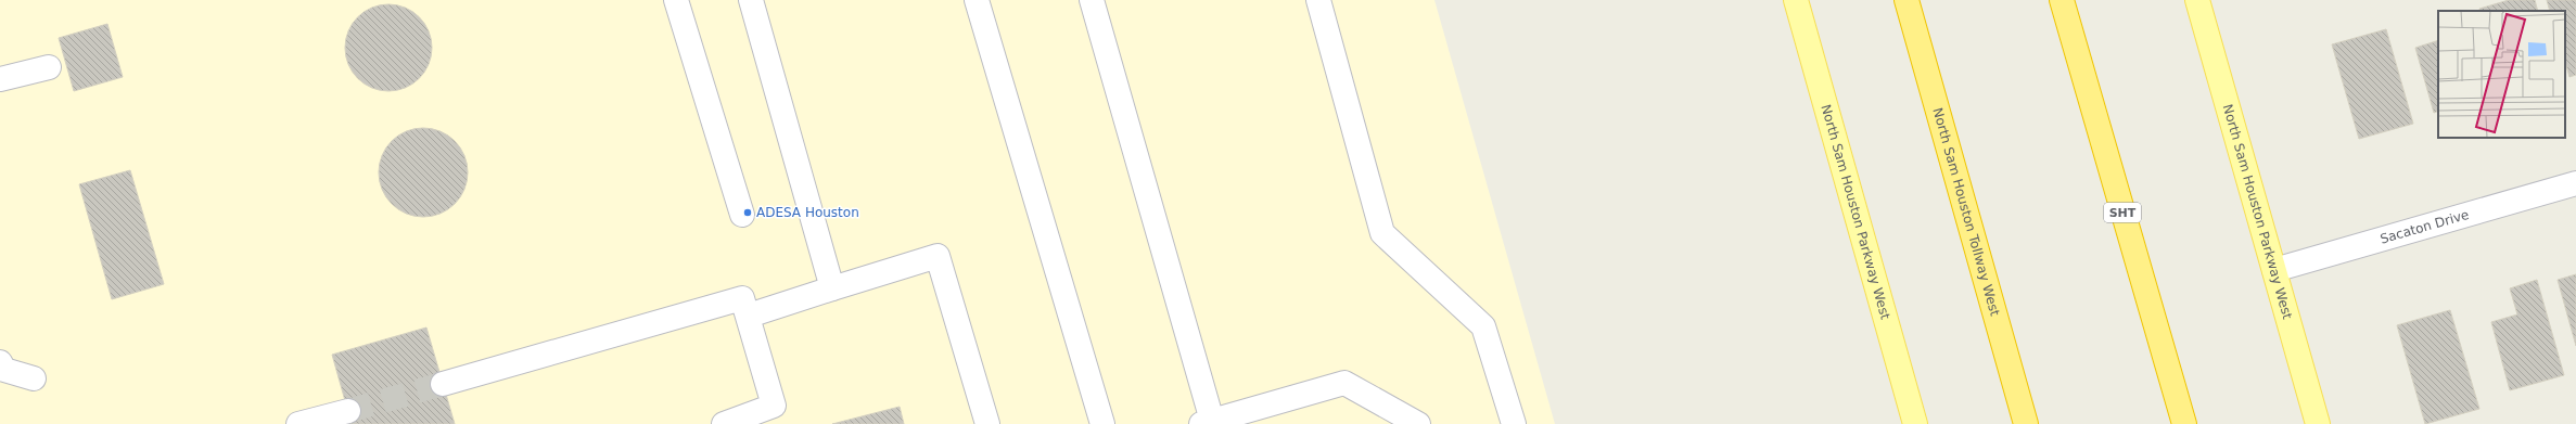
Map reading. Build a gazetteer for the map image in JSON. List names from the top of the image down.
{
  "streets": {
    "highway": ["North Sam Houston Tollway West", "SHT"],
    "main road": ["North Sam Houston Parkway West"],
    "street": ["Sacaton Drive"]
  },
  "crossings": [
    ["North Sam Houston Parkway West", "Sacaton Drive"]
  ],
  "places": ["ADESA Houston"]
}
